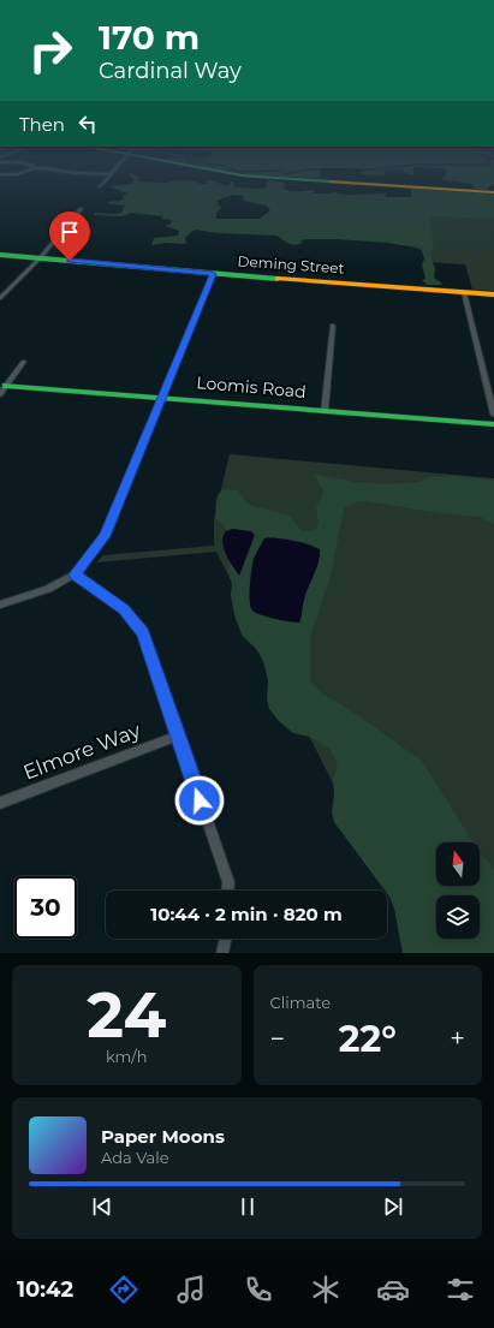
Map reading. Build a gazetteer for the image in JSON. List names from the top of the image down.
{
  "streets": {
    "street": ["Deming Street", "Loomis Road", "Elmore Way"]
  },
  "north": "top",
  "page": {
    "turn": ["170 m", "Cardinal Way"],
    "then": "Then",
    "limit": "30",
    "trip": "10:44 · 2 min · 820 m",
    "tile": [
      ["24", "km/h"],
      "Climate"
    ],
    "heat": ["−", "22°", "+"],
    "song": ["Paper Moons", "Ada Vale"],
    "tabs": "10:42"
  }
}
